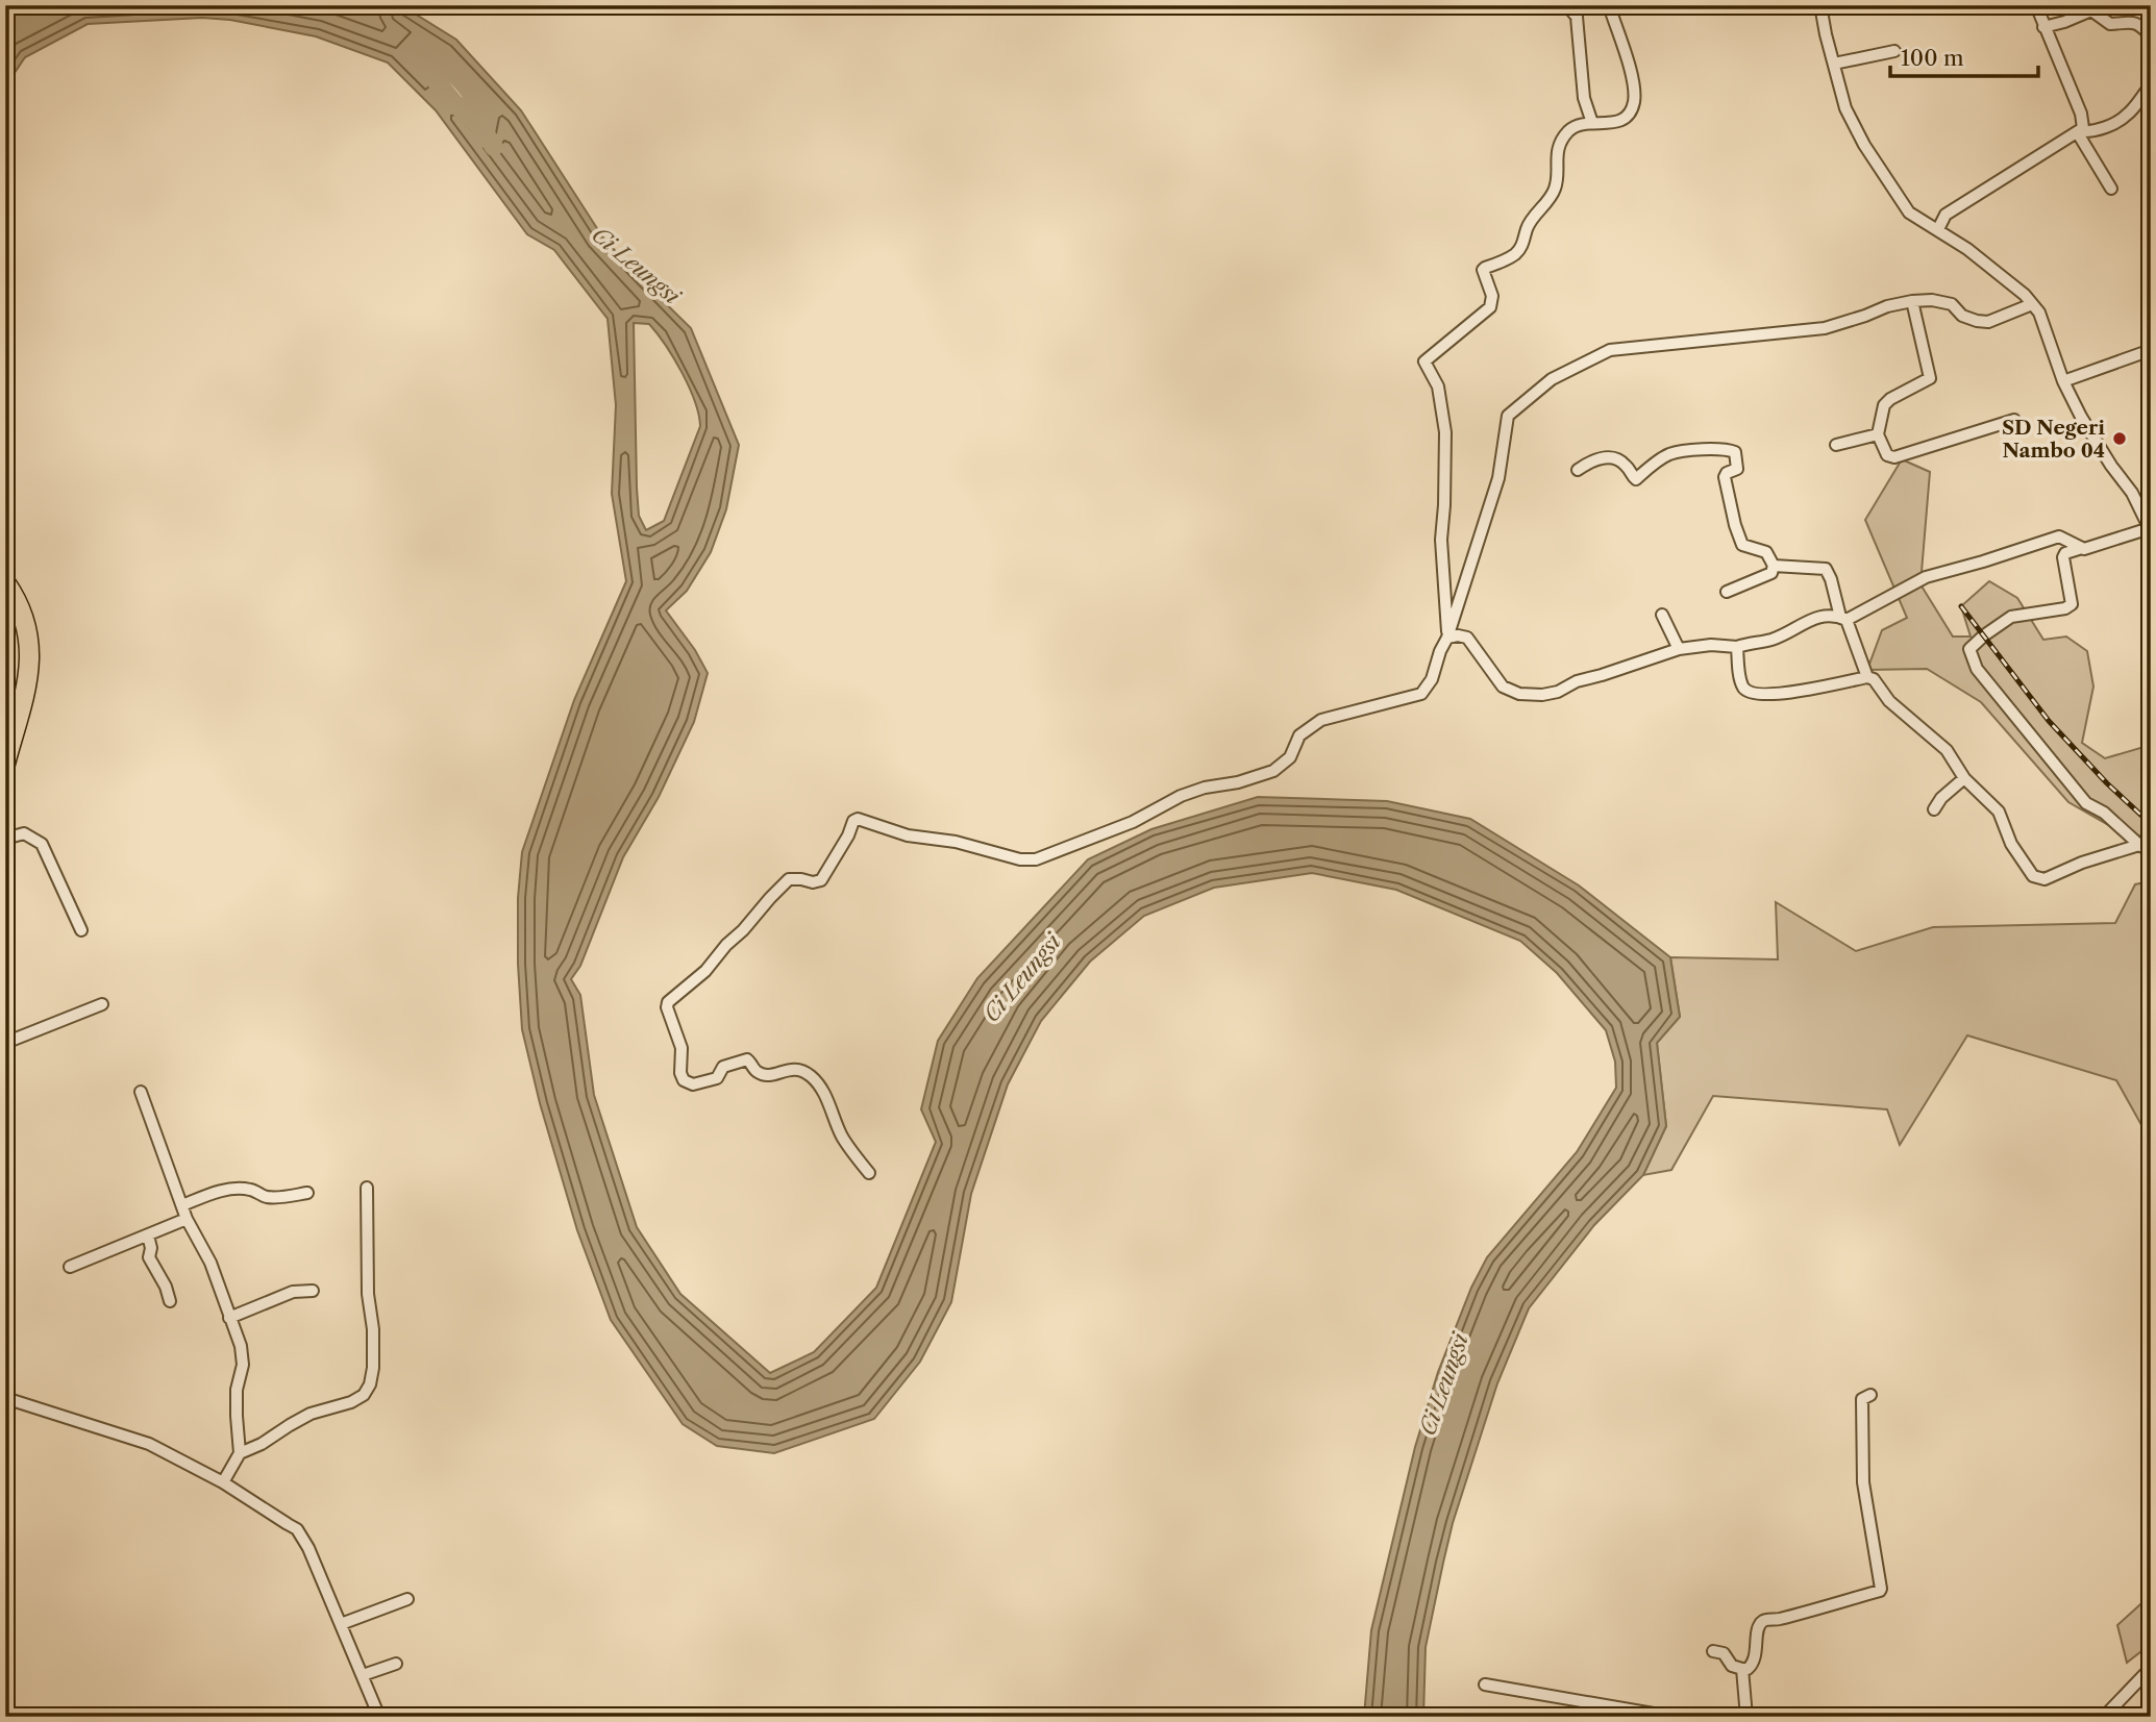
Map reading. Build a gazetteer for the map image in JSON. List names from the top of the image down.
{
  "water": ["Ci Leungsi"],
  "places": ["SD Negeri Nambo 04"],
  "scale_bar": "100 m"
}
